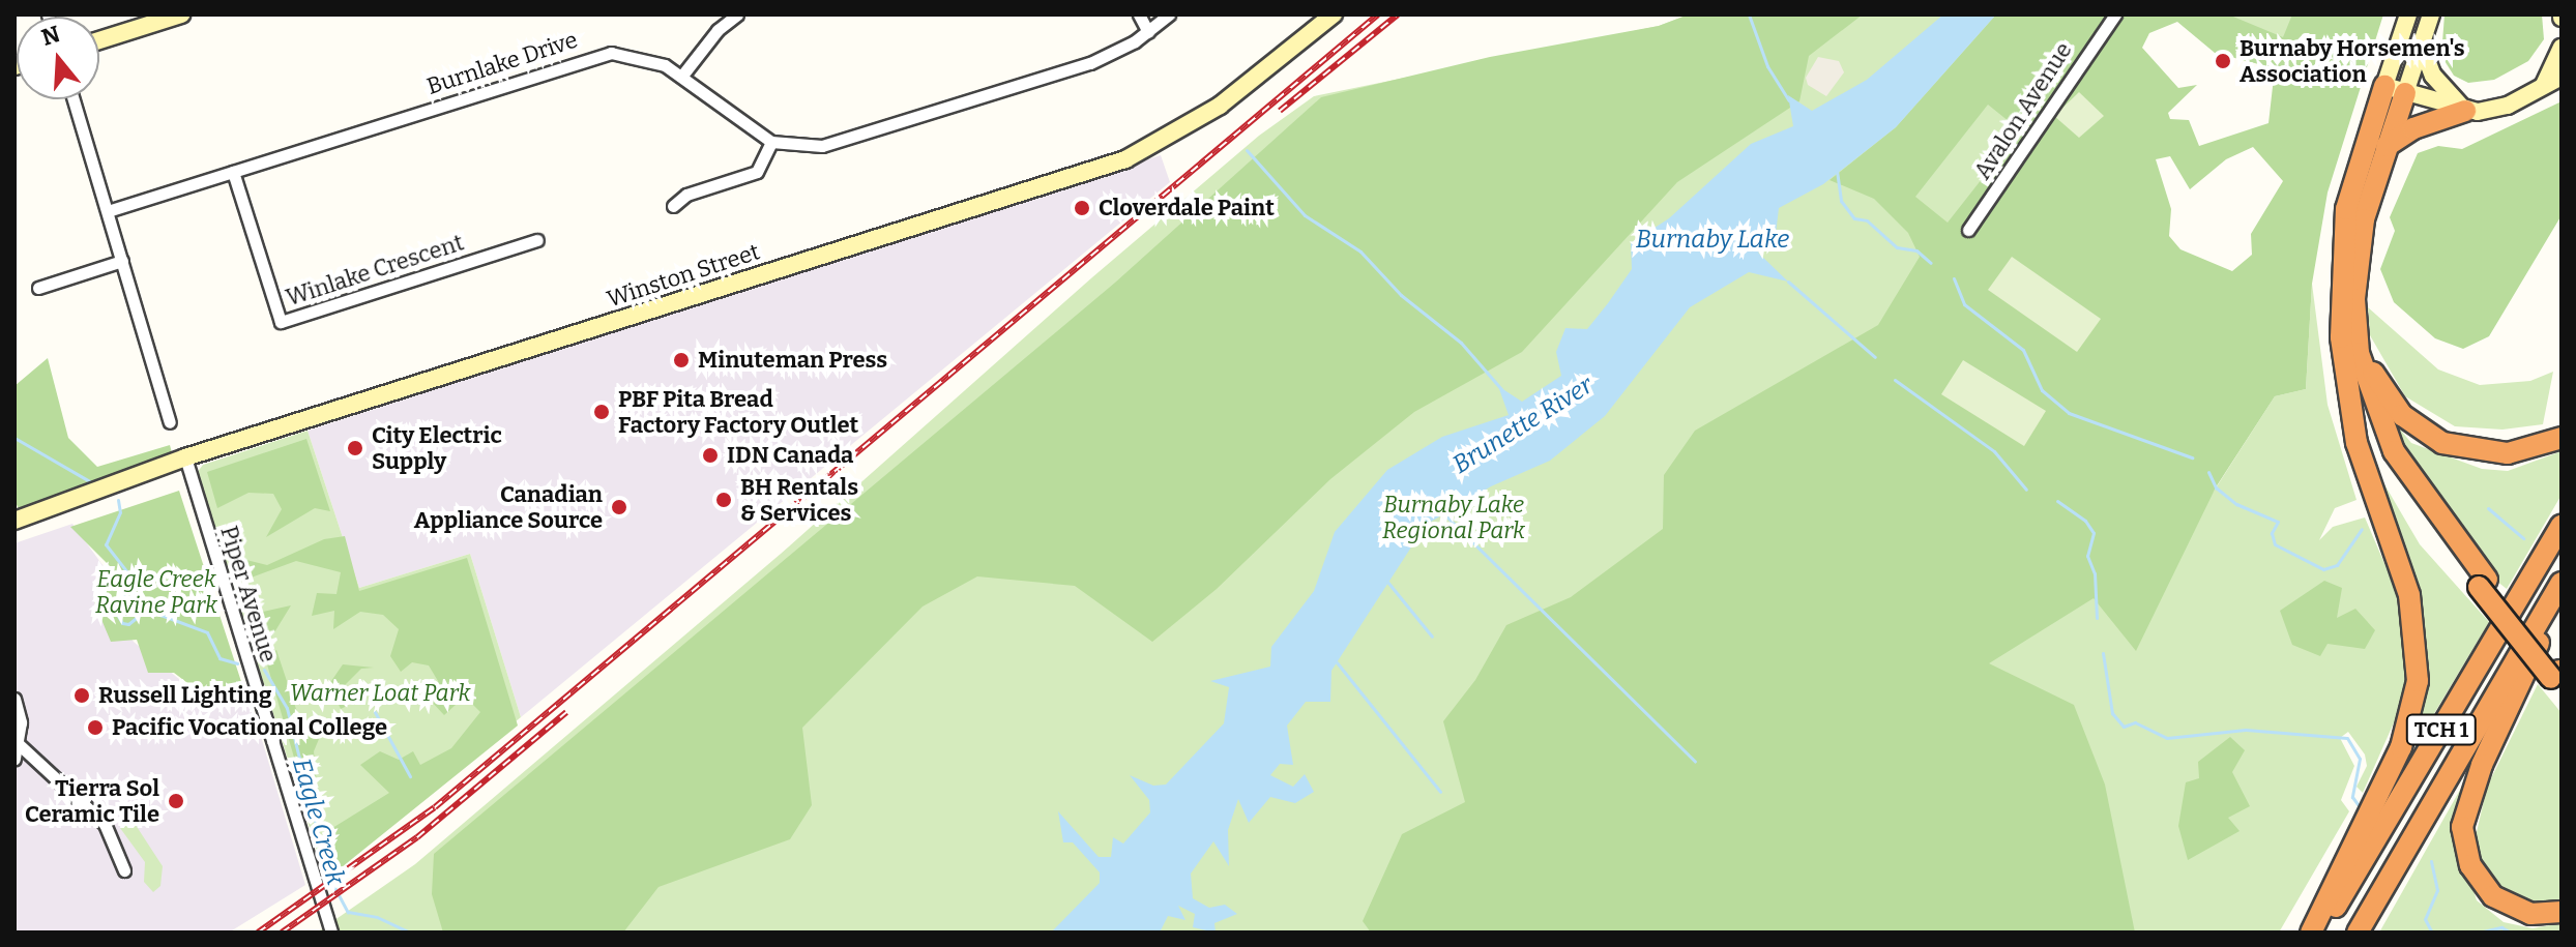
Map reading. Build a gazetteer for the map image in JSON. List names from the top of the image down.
{
  "streets": {
    "highway": ["TCH 1"],
    "street": [
      "Burnlake Drive",
      "Avalon Avenue",
      "Winlake Crescent",
      "Winston Street",
      "Piper Avenue"
    ]
  },
  "crossings": [
    ["Burnlake Drive", "Winlake Crescent"],
    ["Winston Street", "Piper Avenue"]
  ],
  "water": ["Burnaby Lake", "Brunette River", "Eagle Creek"],
  "parks": ["Burnaby Lake Regional Park", "Eagle Creek Ravine Park", "Warner Loat Park"],
  "places": [
    "Burnaby Horsemen's Association",
    "Cloverdale Paint",
    "Minuteman Press",
    "PBF Pita Bread Factory Factory Outlet",
    "City Electric Supply",
    "IDN Canada",
    "BH Rentals & Services",
    "Canadian Appliance Source",
    "Russell Lighting",
    "Pacific Vocational College",
    "Tierra Sol Ceramic Tile"
  ],
  "north": "top"
}
